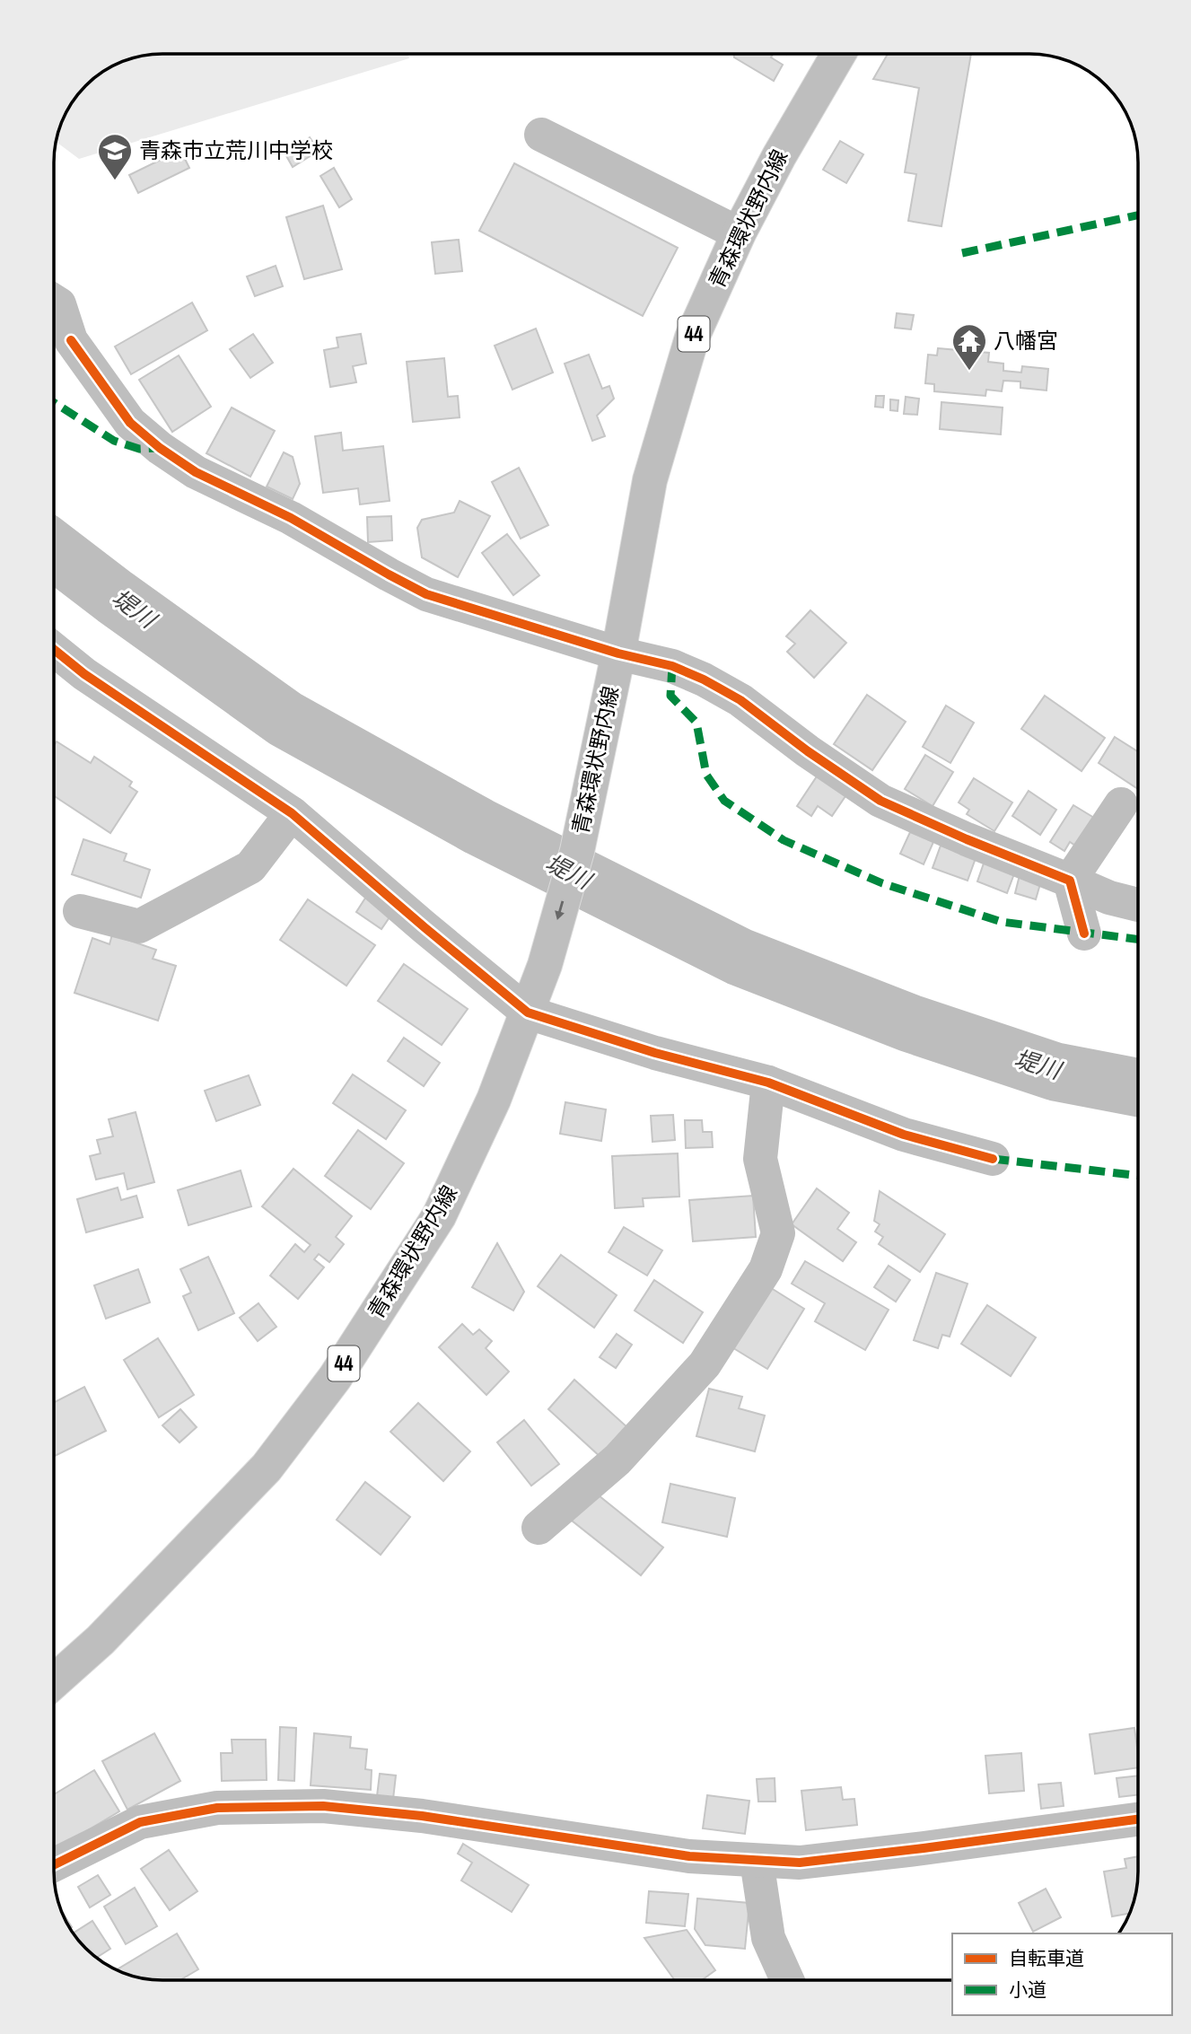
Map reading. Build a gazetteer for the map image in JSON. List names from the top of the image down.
{
  "streets": {
    "street": ["青森環状野内線", "44"]
  },
  "water": ["堤川"],
  "places": {
    "school or university": ["青森市立荒川中学校"],
    "temple": ["八幡宮"]
  },
  "legend": ["自転車道", "小道"]
}
